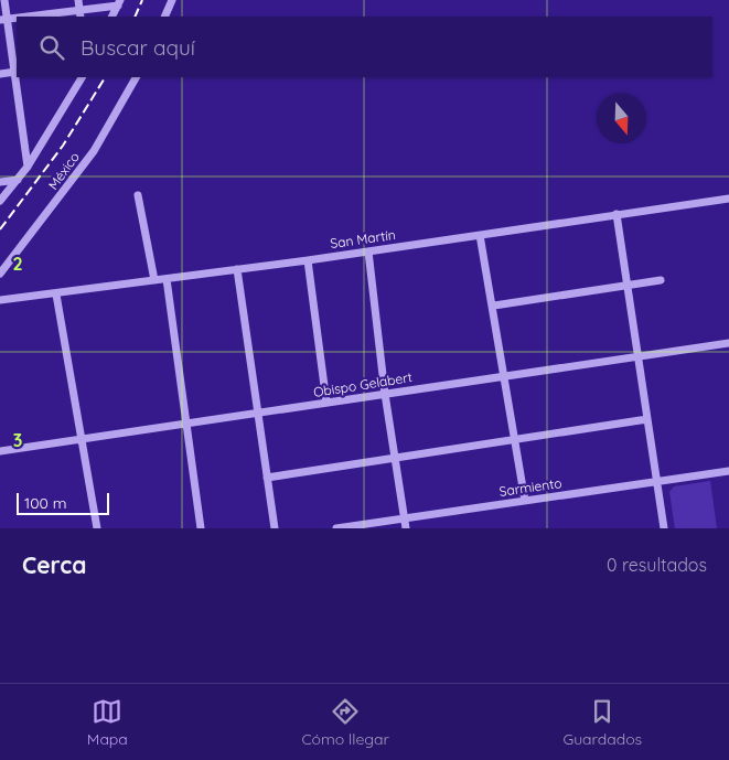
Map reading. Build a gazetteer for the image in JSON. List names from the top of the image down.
{
  "streets": {
    "street": [
      "México",
      "San Martín",
      "Obispo Gelabert",
      "Sarmiento"
    ]
  },
  "scale_bar": "100 m",
  "north": "bottom",
  "page": {
    "search": "Buscar aquí",
    "scale": "100 m",
    "heading": ["Cerca", "0 resultados"],
    "nav": ["Mapa", "Cómo llegar", "Guardados"]
  },
  "grid": {
    "rows": ["2", "3"]
  }
}
